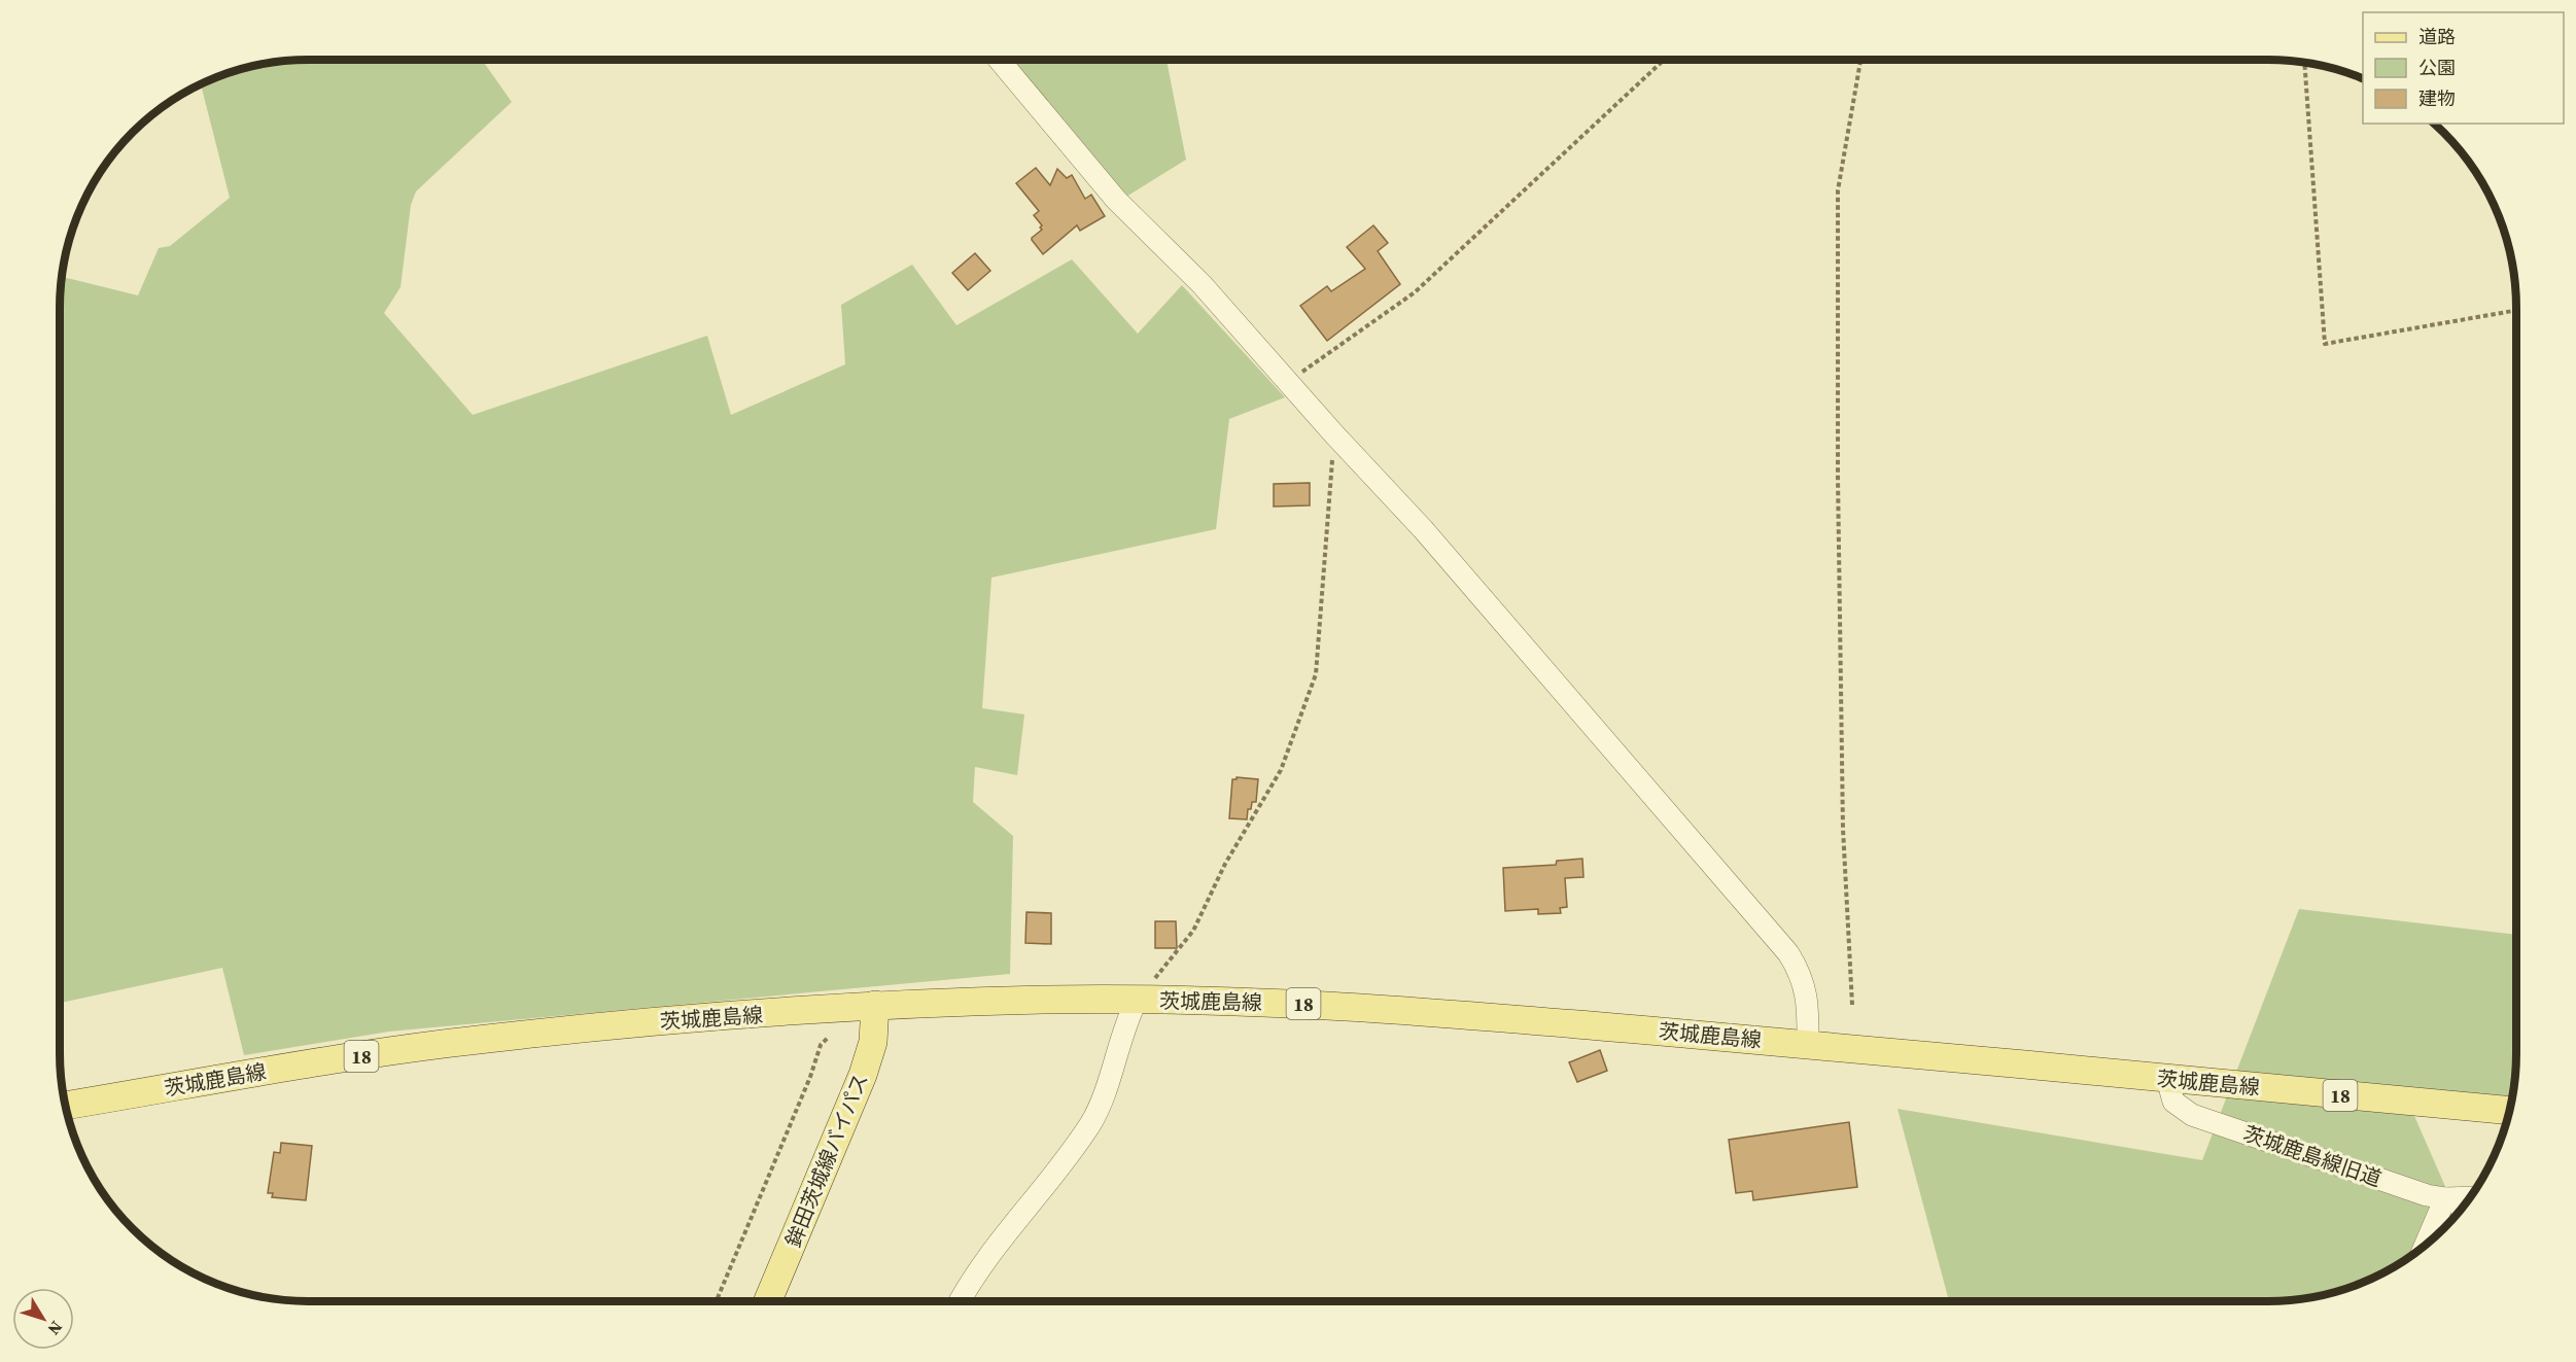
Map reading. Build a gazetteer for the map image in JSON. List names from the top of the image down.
{
  "streets": {
    "main road": ["茨城鹿島線", "18", "鉾田茨城線バイパス"],
    "street": ["茨城鹿島線旧道"]
  },
  "crossings": [
    ["茨城鹿島線", "茨城鹿島線旧道"],
    ["茨城鹿島線", "鉾田茨城線バイパス"]
  ],
  "legend": ["道路", "公園", "建物"],
  "north": "bottom right"
}
